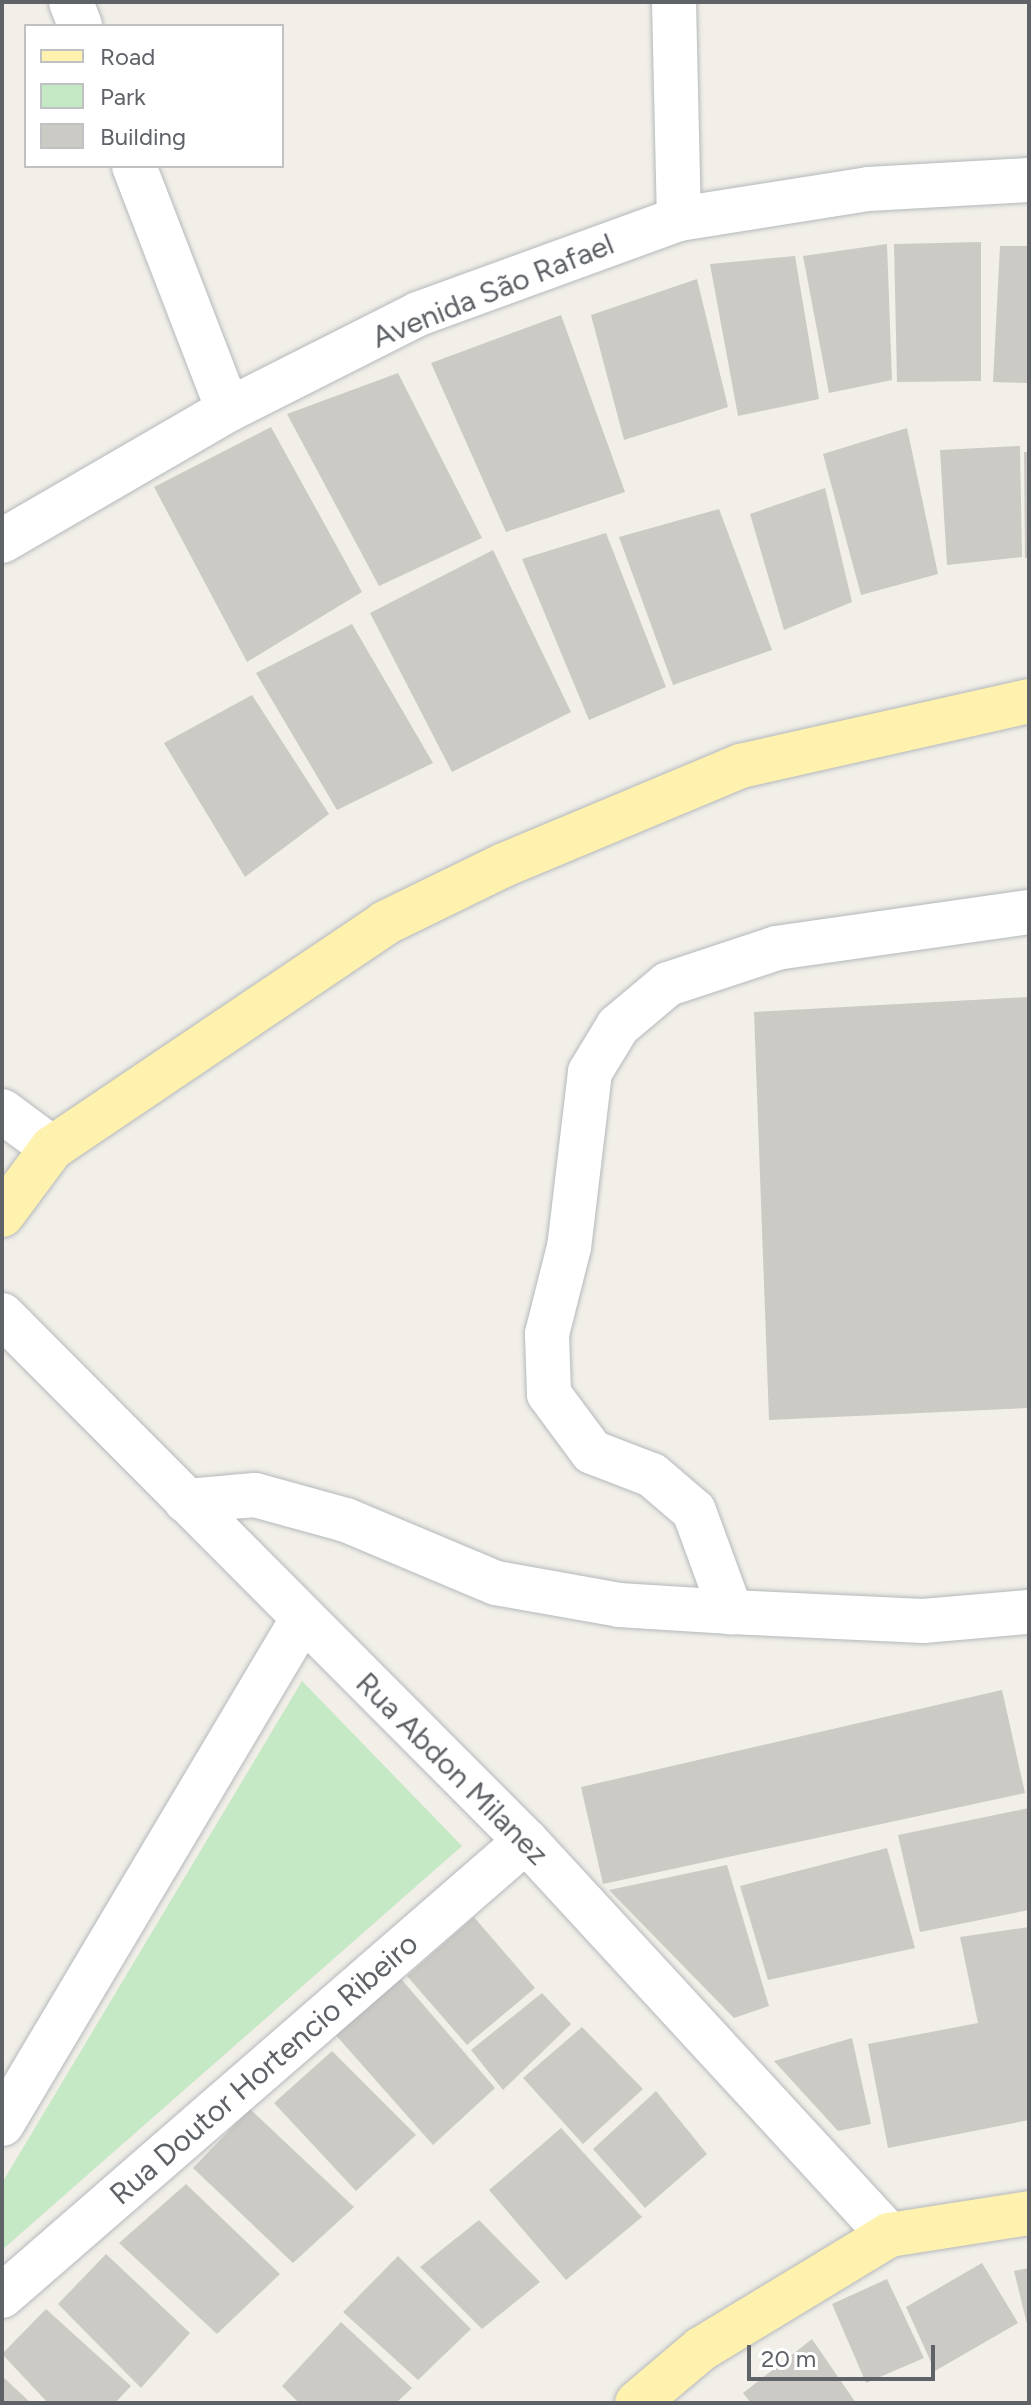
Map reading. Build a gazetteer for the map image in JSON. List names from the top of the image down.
{
  "streets": {
    "street": ["Avenida São Rafael", "Rua Abdon Milanez", "Rua Doutor Hortencio Ribeiro"]
  },
  "crossings": [
    ["Rua Abdon Milanez", "Rua Doutor Hortencio Ribeiro"]
  ],
  "legend": ["Road", "Park", "Building"],
  "scale_bar": "20 m"
}
